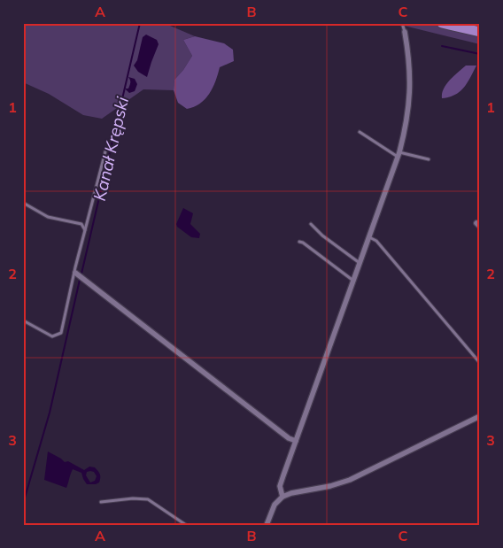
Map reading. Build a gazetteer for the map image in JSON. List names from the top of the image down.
{
  "water": ["Kanał Krępski"],
  "grid": {
    "columns": ["A", "B", "C"],
    "rows": ["1", "2", "3"]
  }
}
